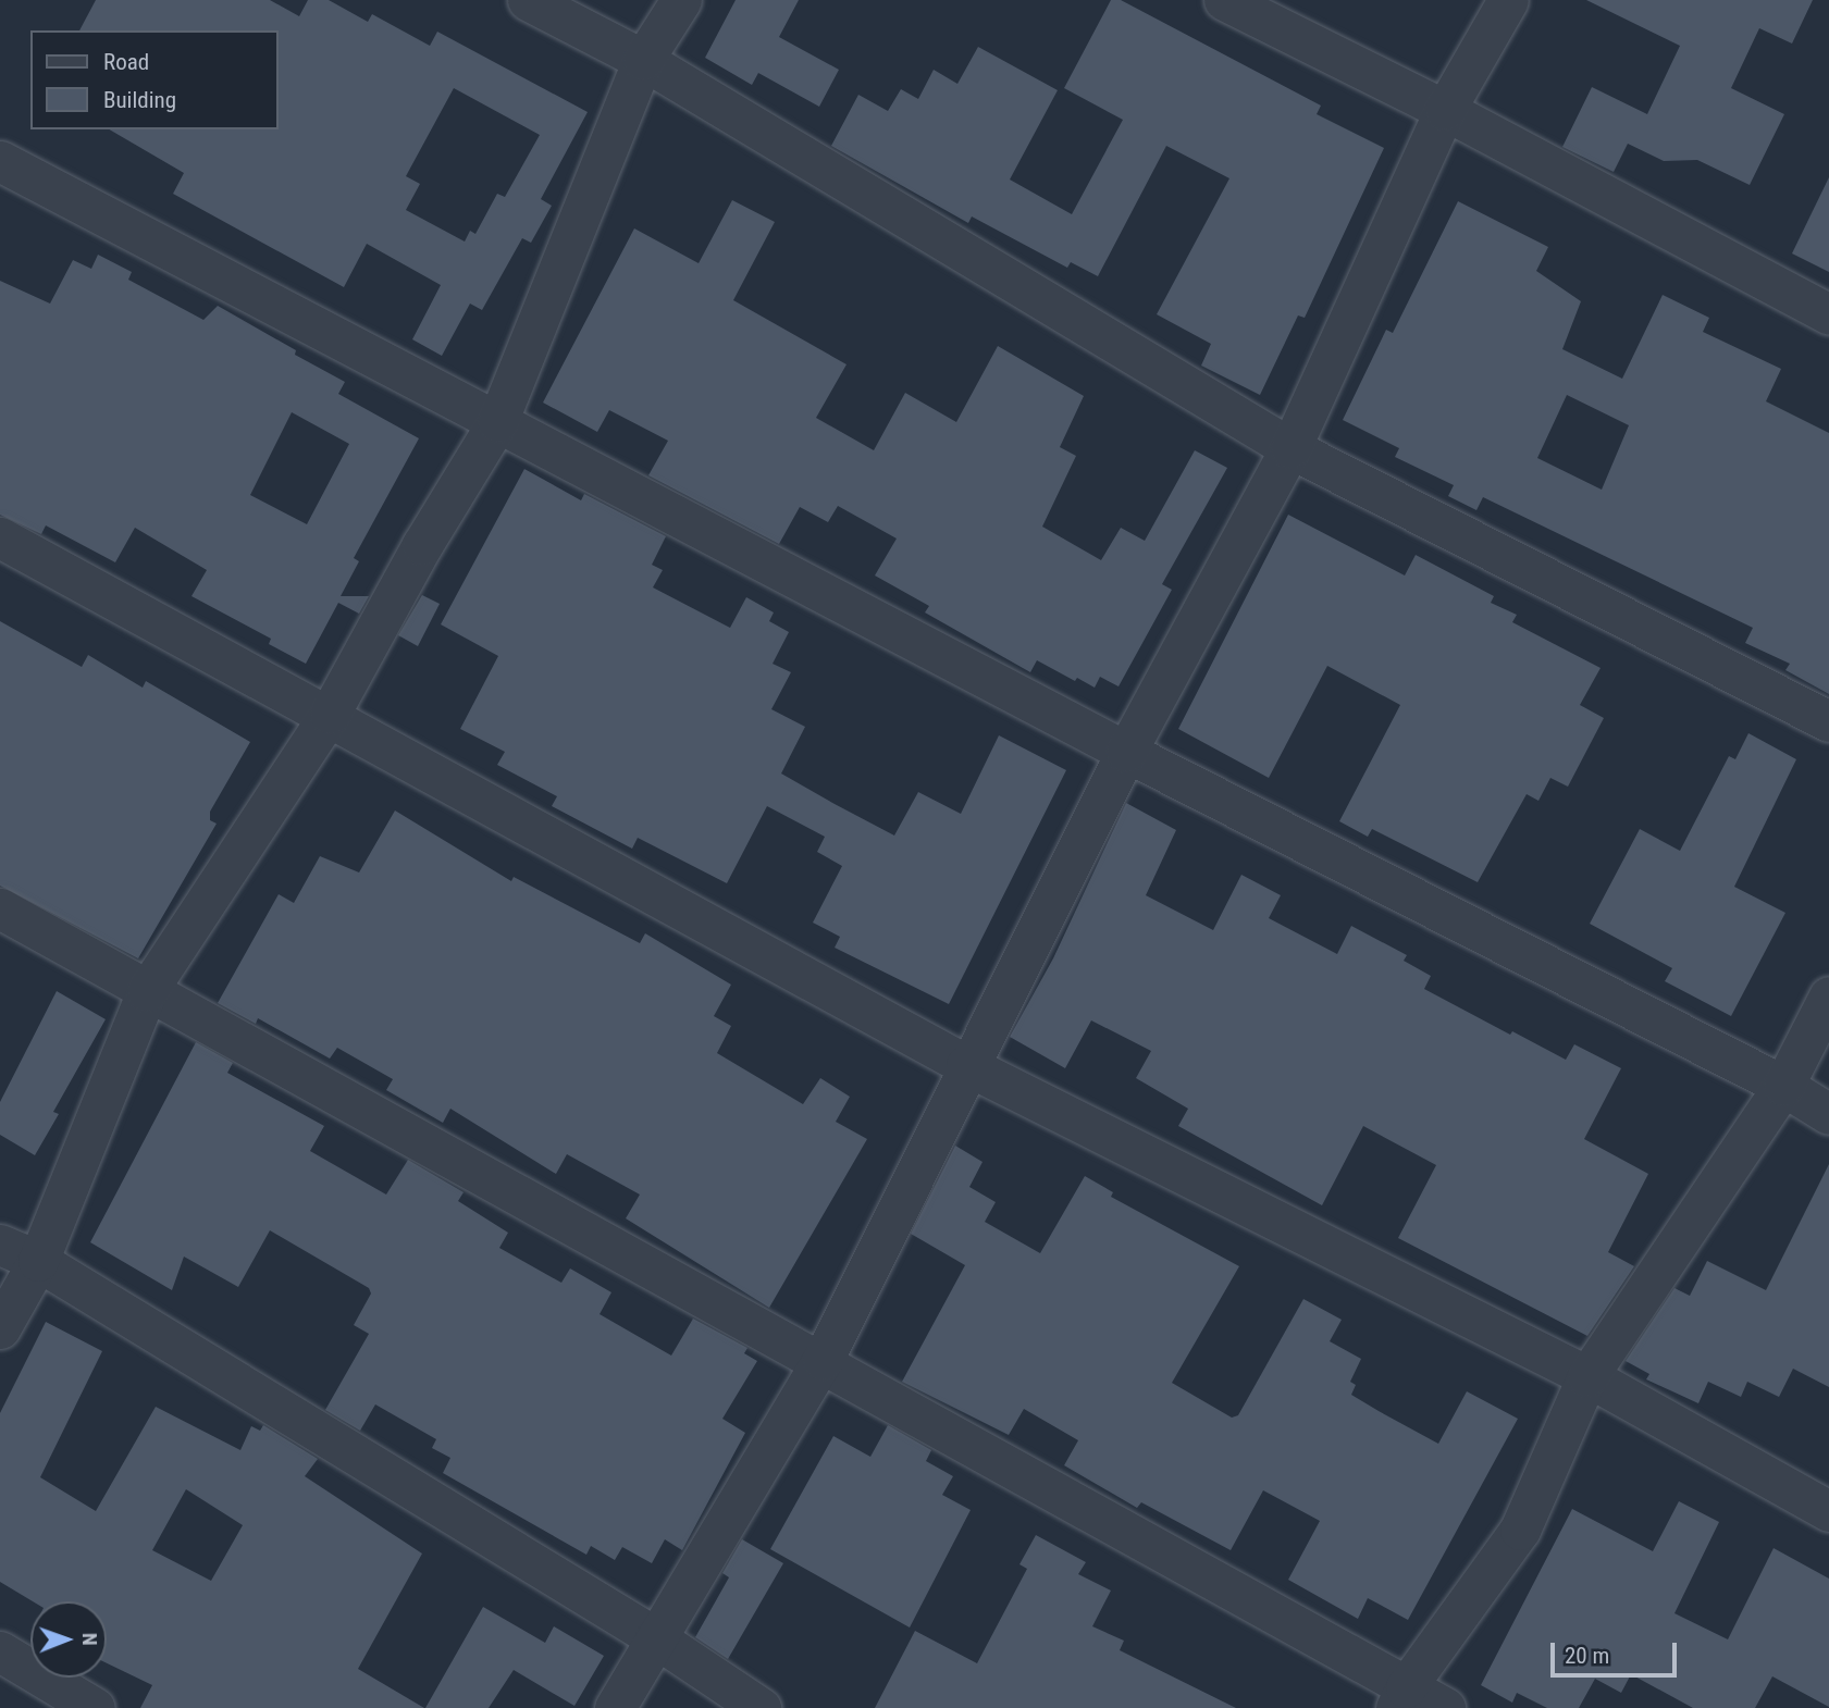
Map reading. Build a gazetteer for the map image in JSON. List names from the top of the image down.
{
  "legend": ["Road", "Building"],
  "scale_bar": "20 m",
  "north": "right"
}
